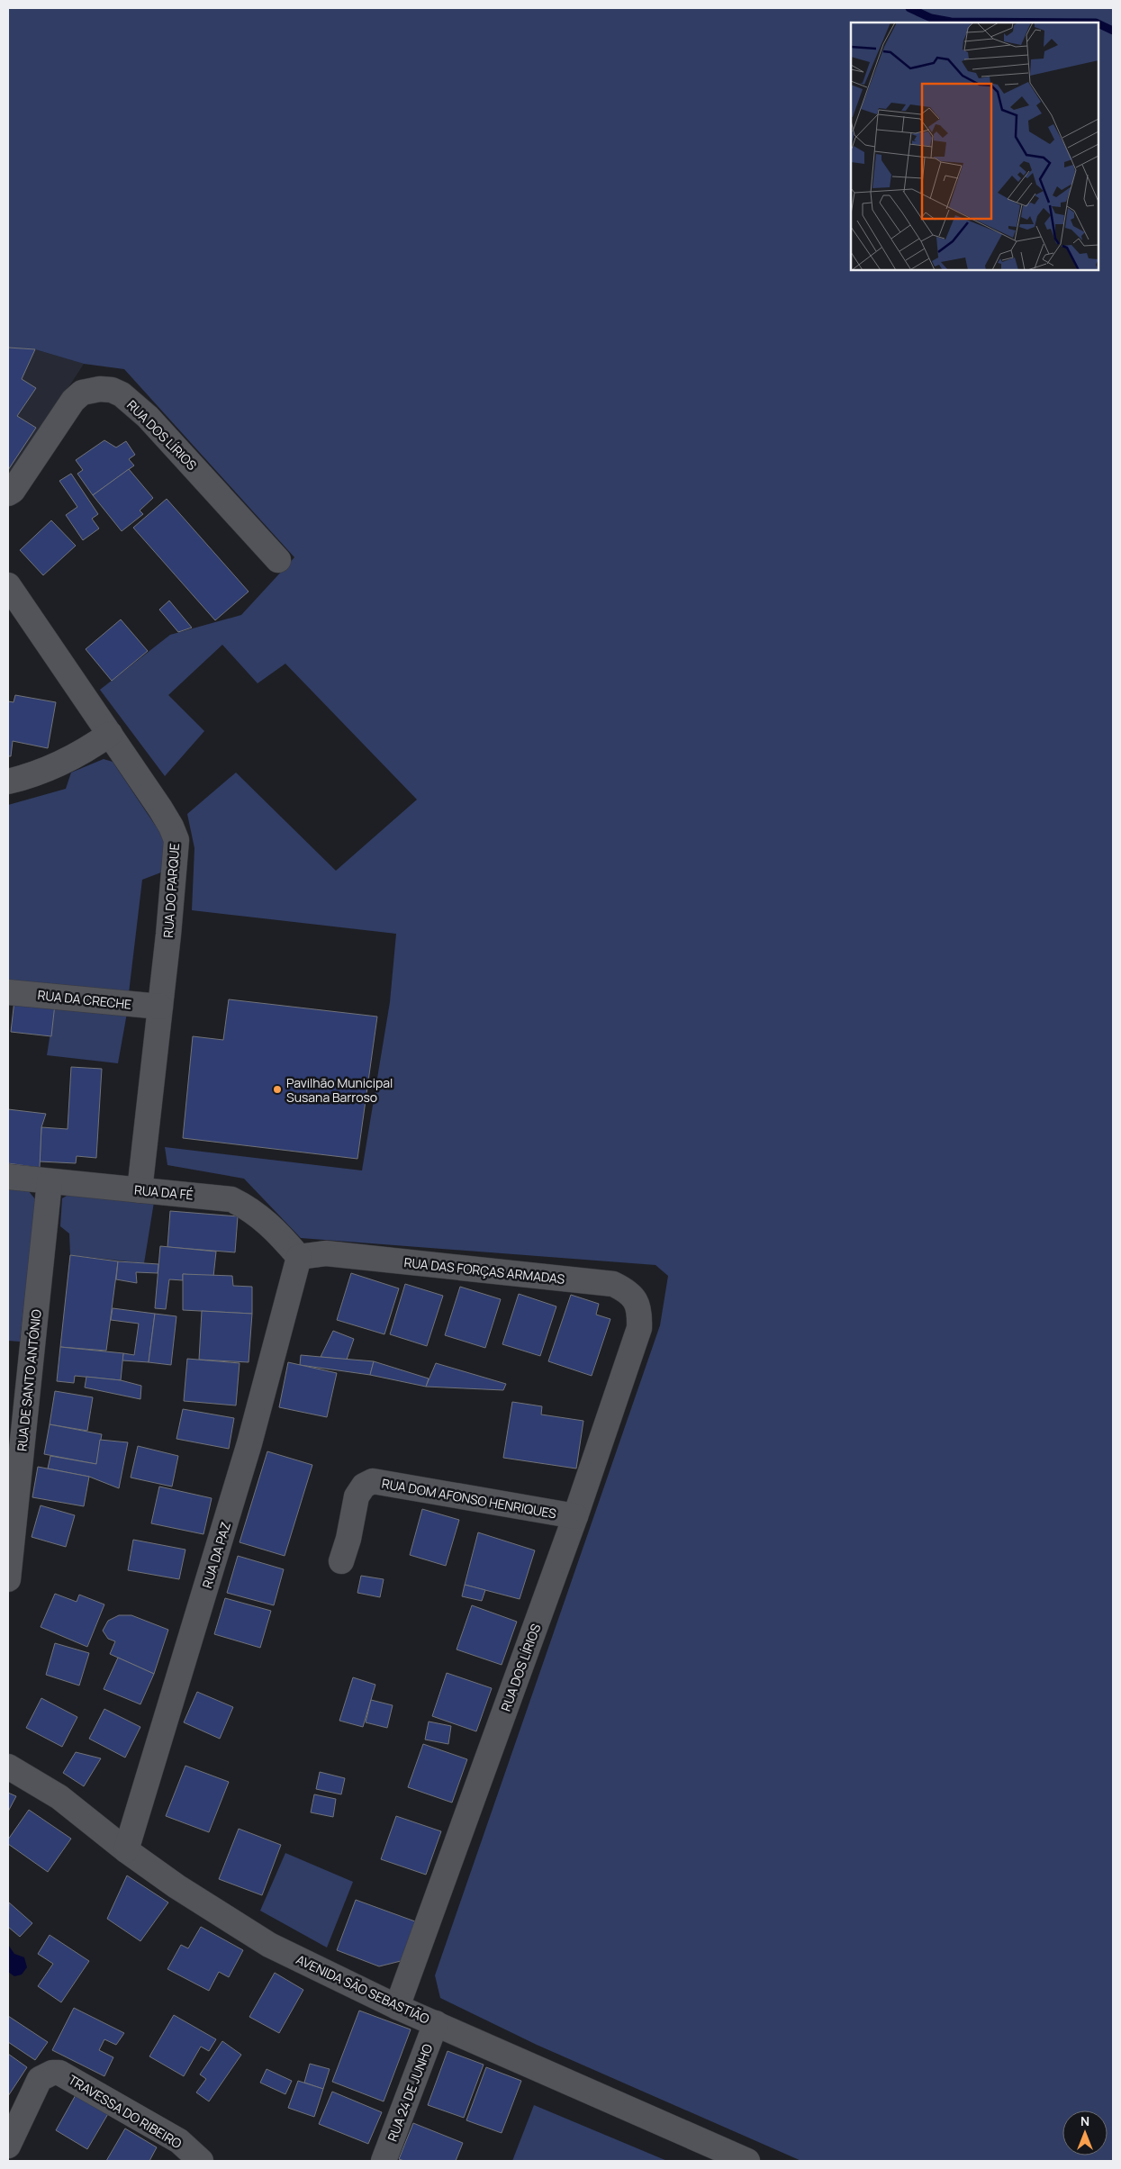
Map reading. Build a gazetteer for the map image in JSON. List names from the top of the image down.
{
  "streets": {
    "street": [
      "RUA DOS LÍRIOS",
      "RUA DO PARQUE",
      "RUA DA CRECHE",
      "RUA DA FÉ",
      "RUA DAS FORÇAS ARMADAS",
      "RUA DE SANTO ANTÓNIO",
      "RUA DOM AFONSO HENRIQUES",
      "RUA DA PAZ",
      "AVENIDA SÃO SEBASTIÃO",
      "RUA 24 DE JUNHO",
      "TRAVESSA DO RIBEIRO"
    ]
  },
  "crossings": [
    ["RUA DOS LÍRIOS", "RUA DAS FORÇAS ARMADAS"],
    ["RUA DOS LÍRIOS", "RUA DOM AFONSO HENRIQUES"],
    ["RUA DOS LÍRIOS", "AVENIDA SÃO SEBASTIÃO"],
    ["RUA DO PARQUE", "RUA DA CRECHE"],
    ["RUA DO PARQUE", "RUA DA FÉ"],
    ["RUA DA FÉ", "RUA DAS FORÇAS ARMADAS"],
    ["RUA DA FÉ", "RUA DE SANTO ANTÓNIO"],
    ["RUA DA FÉ", "RUA DA PAZ"],
    ["RUA DAS FORÇAS ARMADAS", "RUA DA PAZ"],
    ["RUA DA PAZ", "AVENIDA SÃO SEBASTIÃO"],
    ["AVENIDA SÃO SEBASTIÃO", "RUA 24 DE JUNHO"]
  ],
  "places": ["Pavilhão Municipal Susana Barroso"],
  "north": "top"
}
